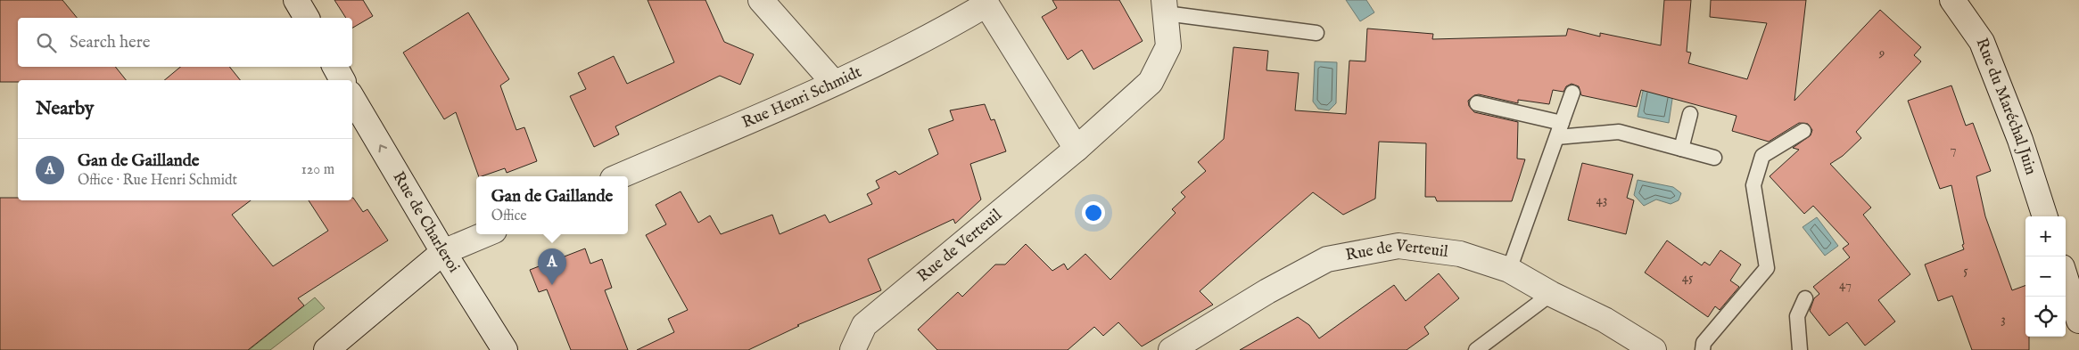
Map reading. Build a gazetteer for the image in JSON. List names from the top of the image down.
{
  "streets": {
    "street": [
      "Rue Henri Schmidt",
      "Rue du Maréchal Juin",
      "Rue de Charleroi",
      "Rue de Verteuil"
    ]
  },
  "one_way": ["Rue de Charleroi"],
  "house_numbers": [
    "9",
    "7",
    "43",
    "5",
    "45",
    "47",
    "3"
  ],
  "page": {
    "search": "Search here",
    "heading": "Nearby",
    "list": [
      {
        "mark": "A",
        "name": "Gan de Gaillande",
        "note": "Office · Rue Henri Schmidt",
        "value": "120 m"
      }
    ],
    "popup": ["Gan de Gaillande", "Office"],
    "map_buttons": ["+", "−"],
    "pins": "A"
  }
}
